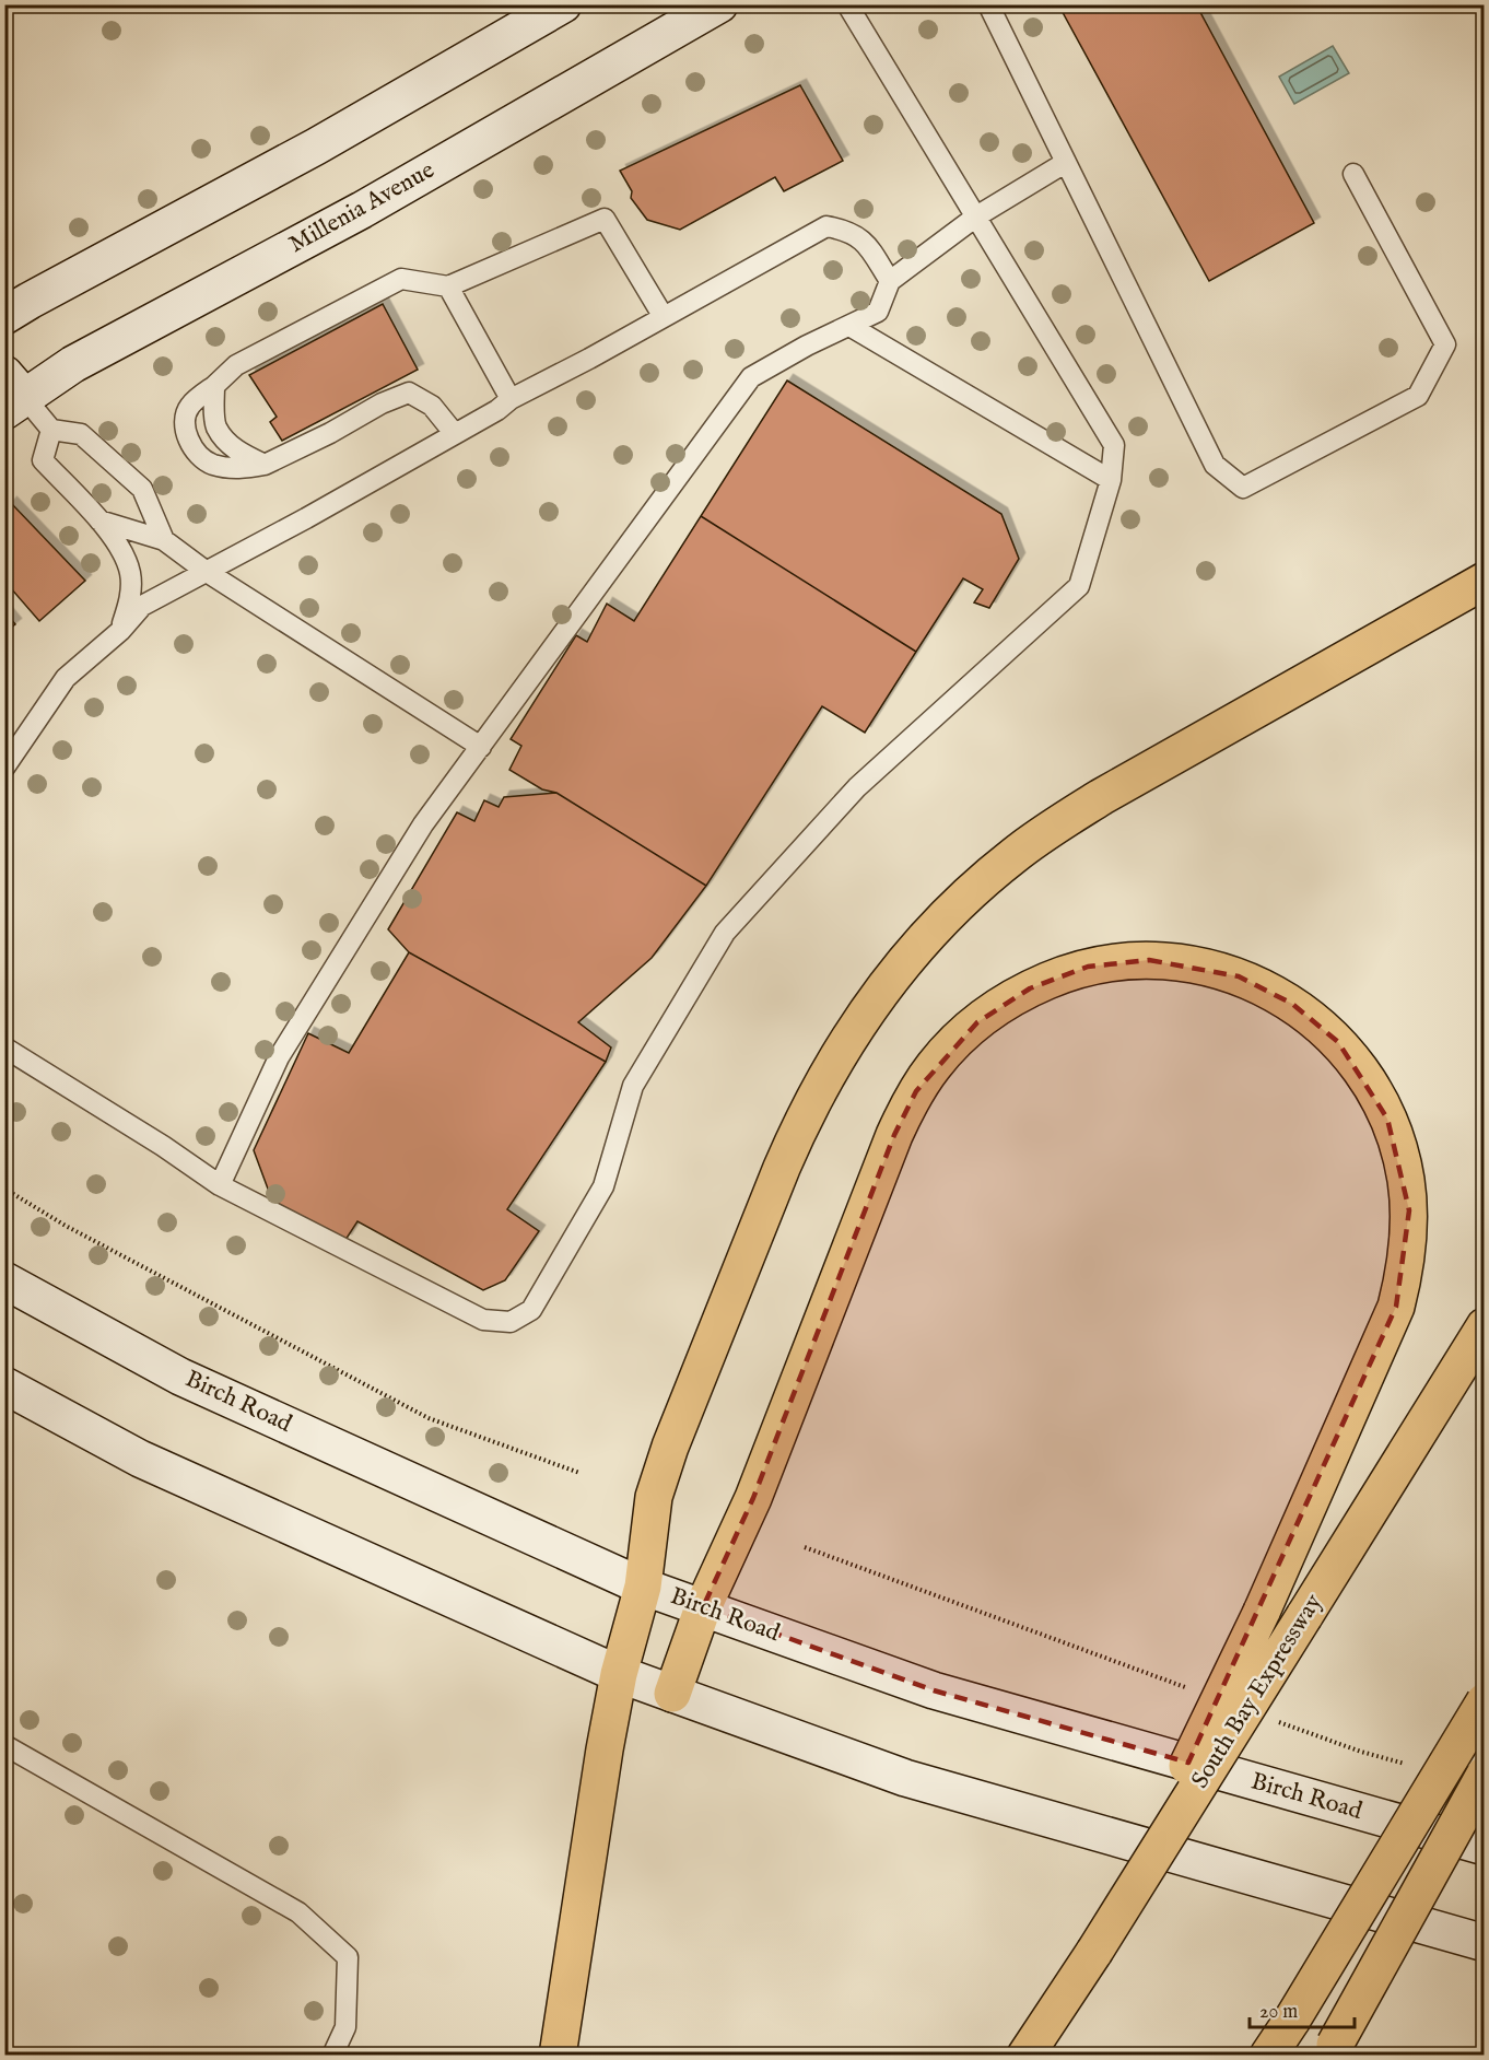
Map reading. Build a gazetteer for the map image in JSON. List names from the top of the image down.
{
  "streets": {
    "highway": ["South Bay Expressway"],
    "main road": ["Millenia Avenue", "Birch Road"]
  },
  "scale_bar": "20 m"
}
